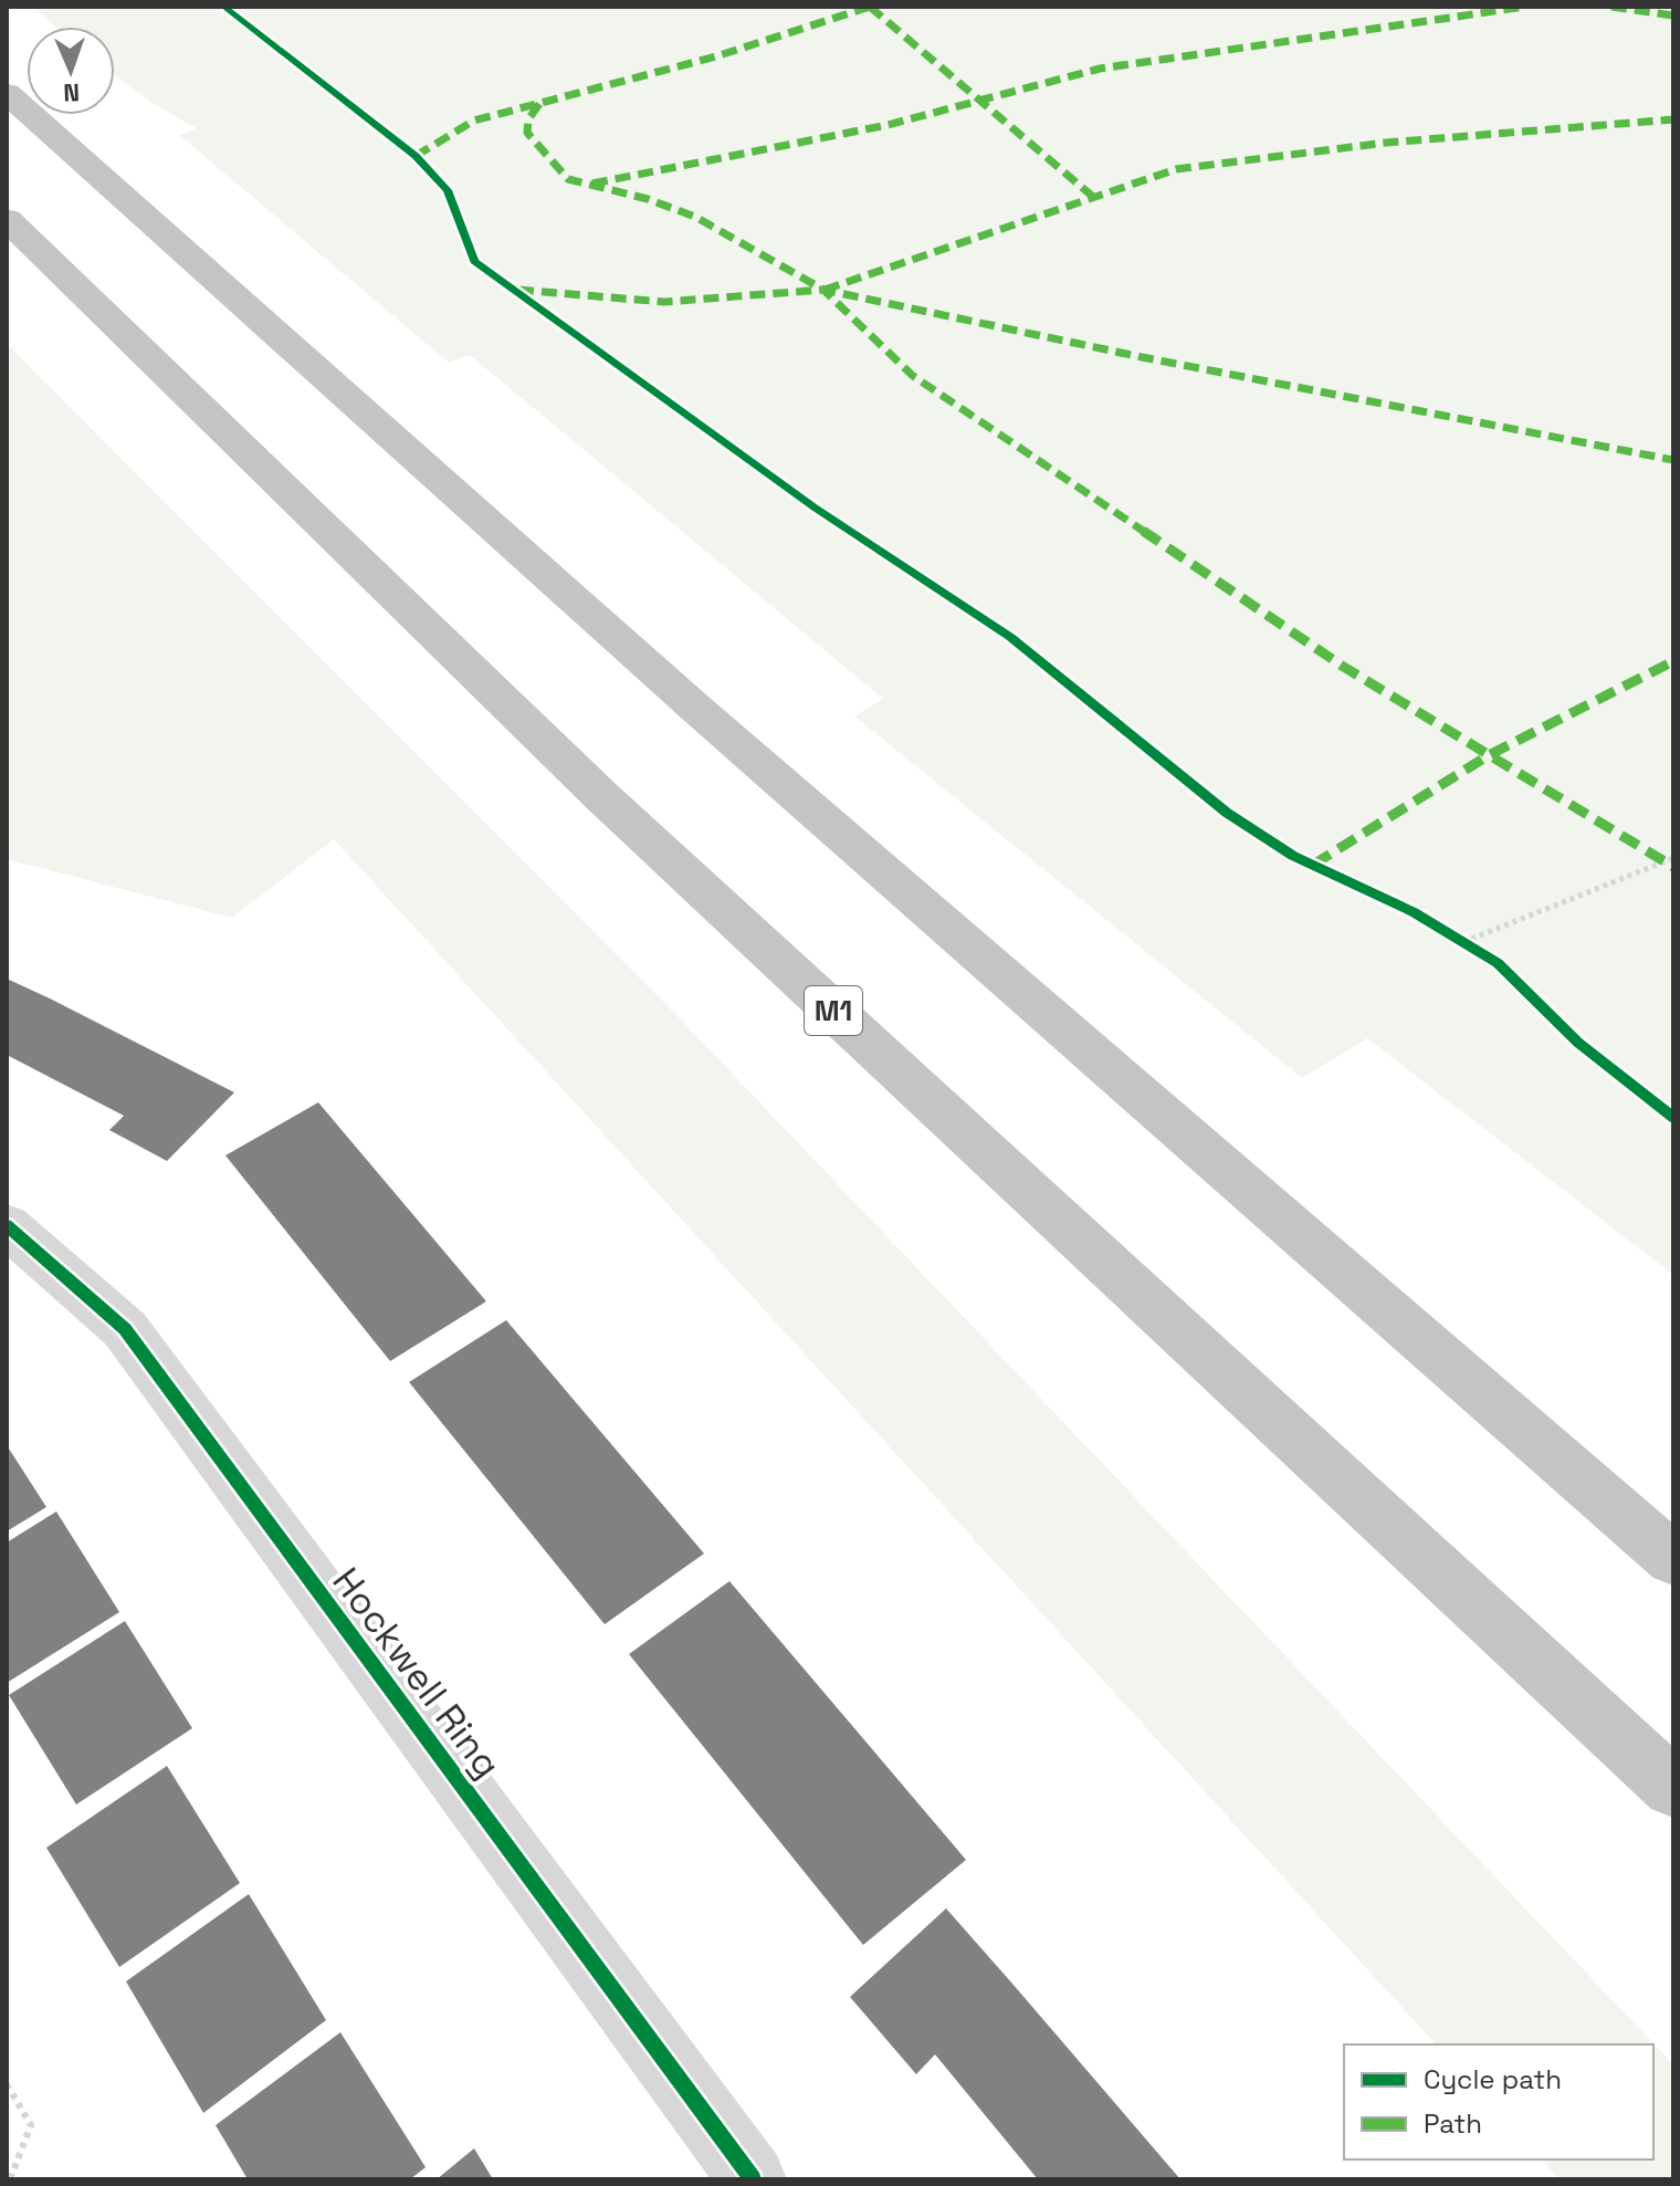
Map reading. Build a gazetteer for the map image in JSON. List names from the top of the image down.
{
  "streets": {
    "highway": ["M1"],
    "street": ["Hockwell Ring"]
  },
  "legend": ["Cycle path", "Path"],
  "north": "bottom"
}
